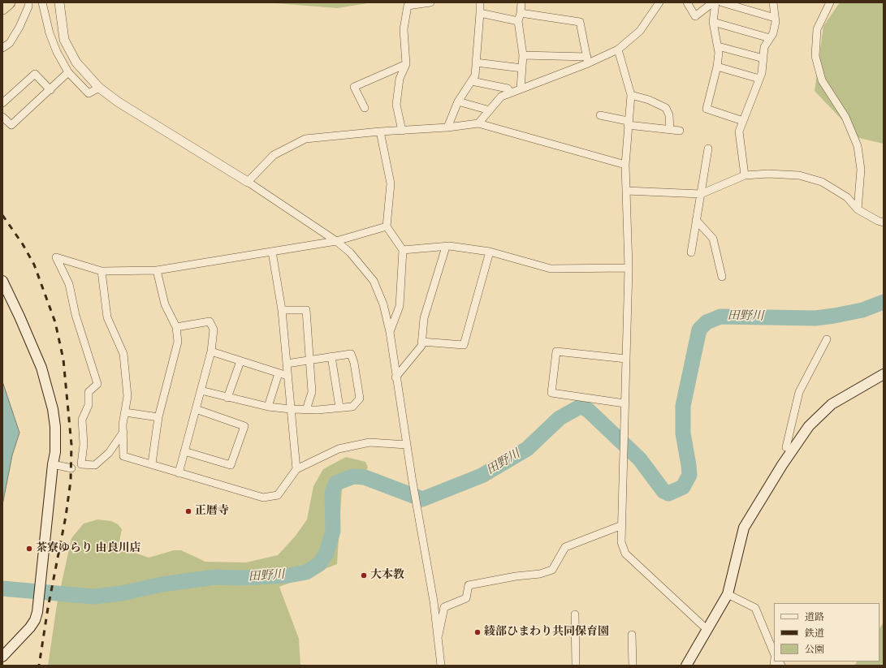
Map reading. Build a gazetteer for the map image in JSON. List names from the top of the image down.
{
  "water": ["田野川"],
  "places": [
    "正暦寺",
    "茶寮ゆらり 由良川店",
    "大本教",
    "綾部ひまわり共同保育園"
  ],
  "legend": ["道路", "鉄道", "公園"]
}
